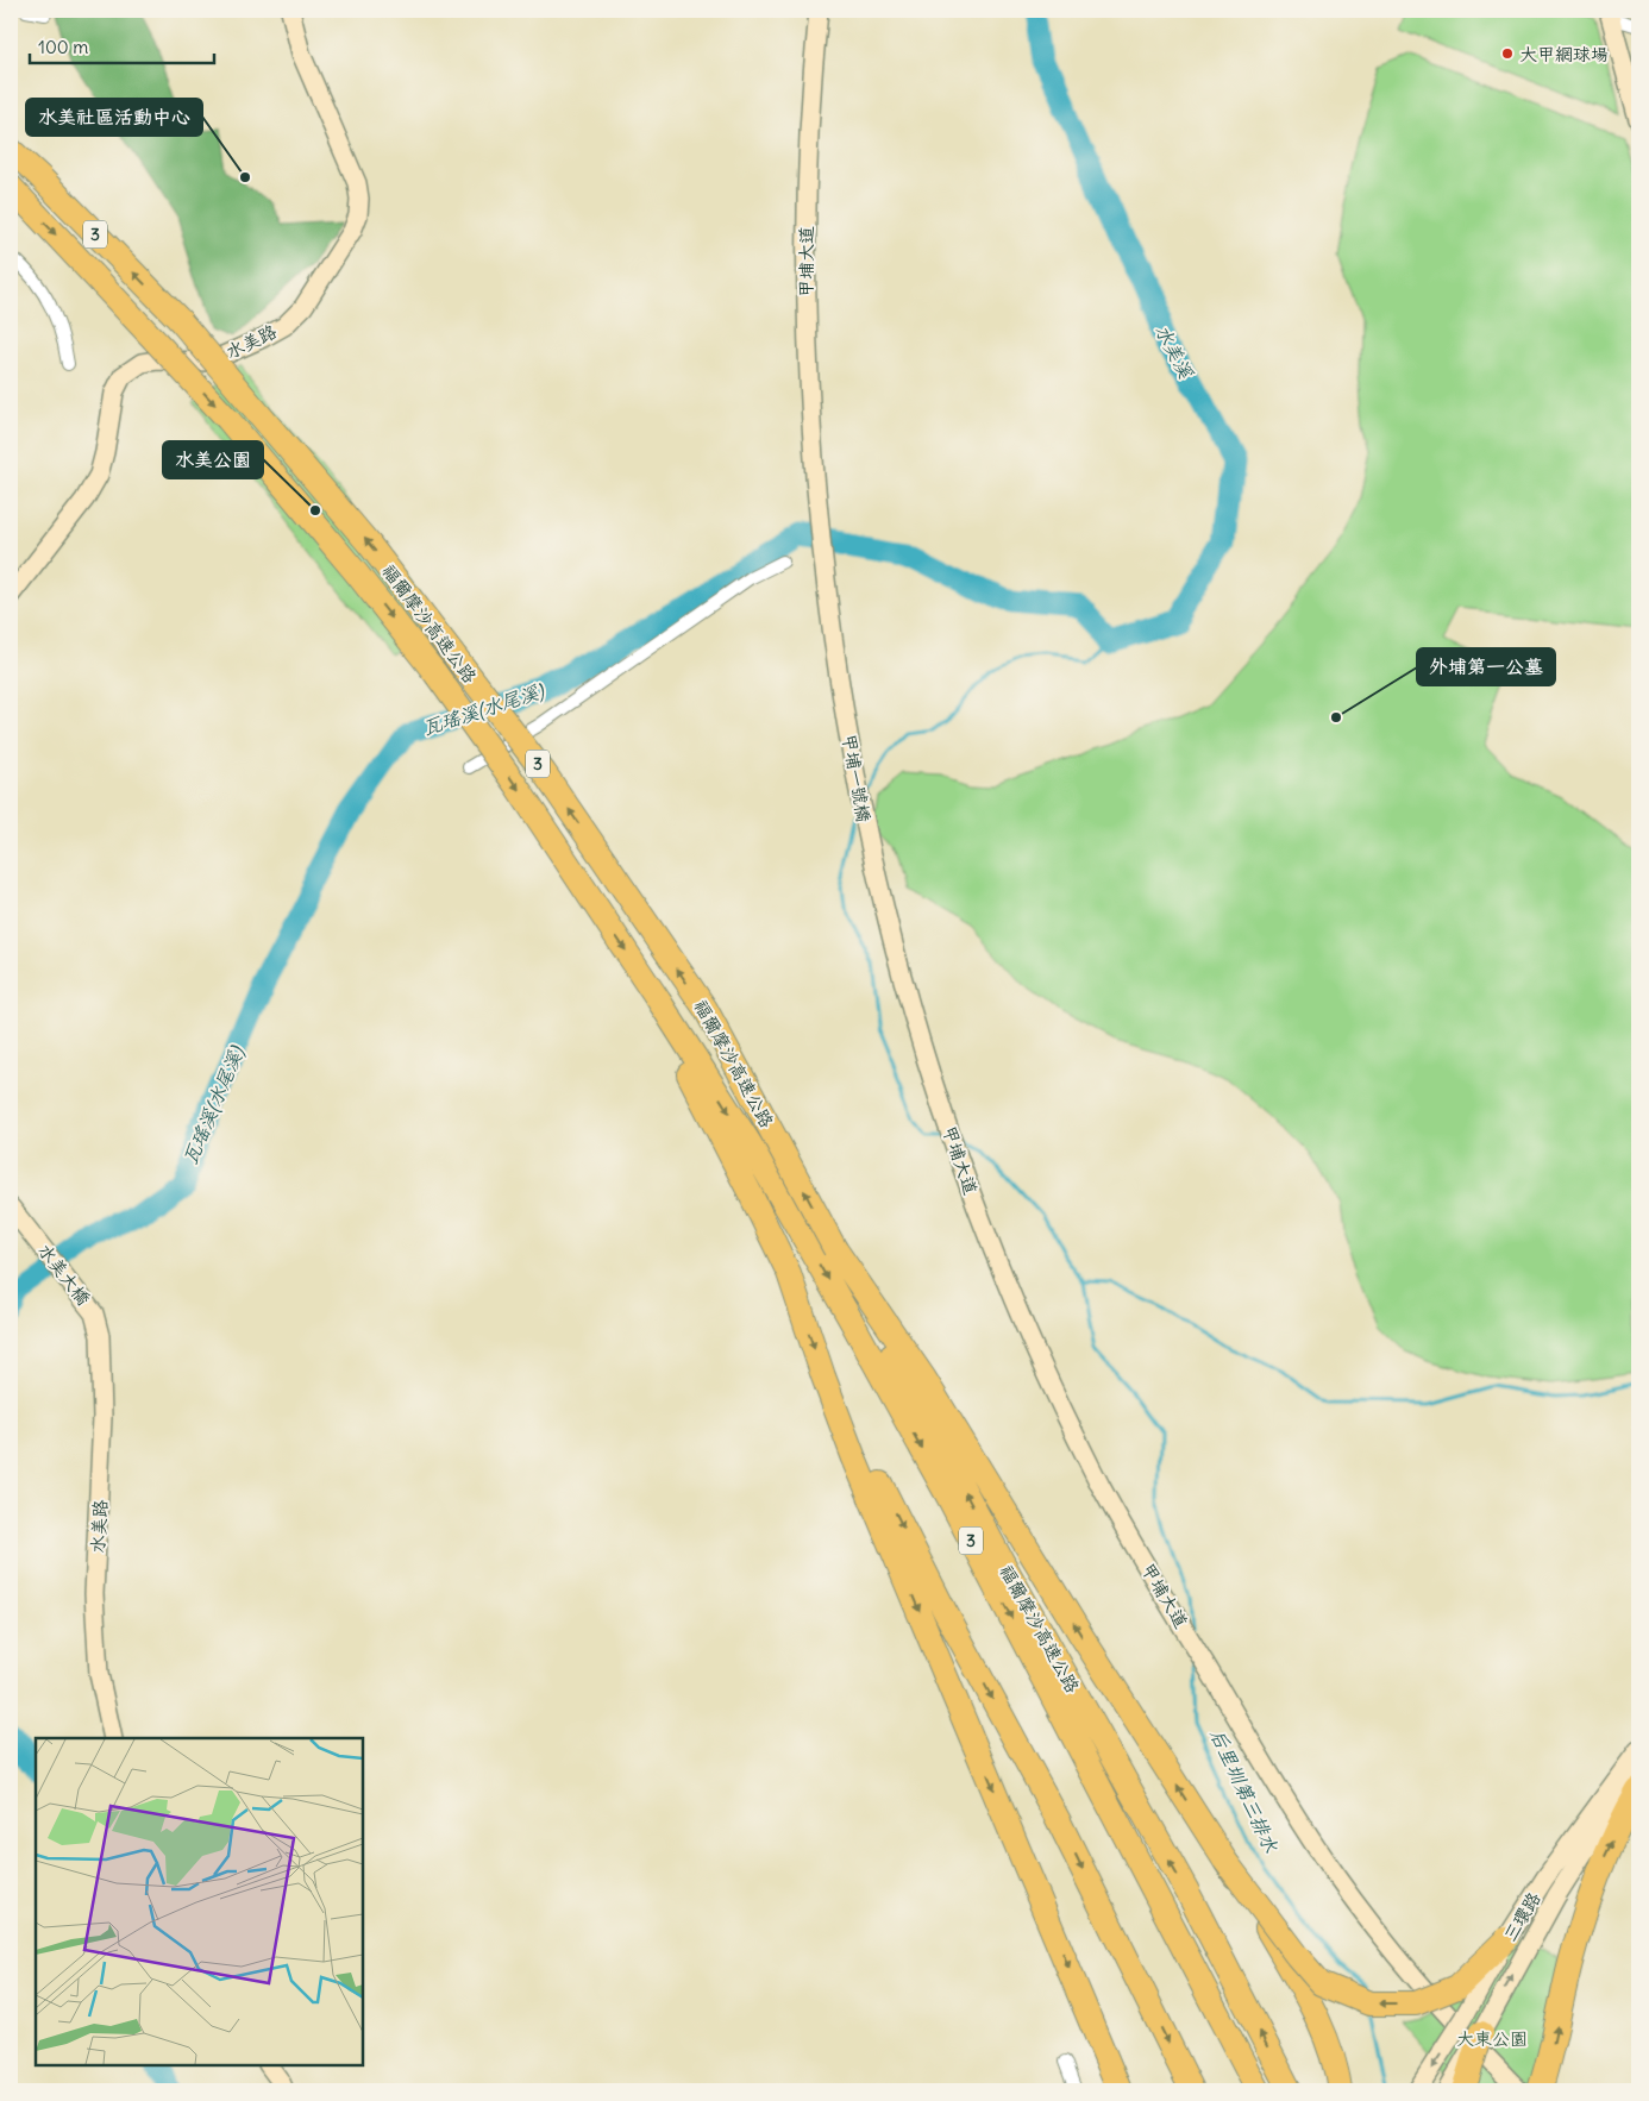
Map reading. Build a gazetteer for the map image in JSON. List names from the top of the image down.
{
  "streets": {
    "highway": ["3", "福爾摩沙高速公路"],
    "street": [
      "甲埔大道",
      "水美路",
      "甲埔一號橋",
      "水美大橋",
      "三環路"
    ]
  },
  "crossings": [
    ["甲埔大道", "甲埔一號橋"],
    ["水美路", "水美大橋"]
  ],
  "water": ["水美溪", "瓦瑤溪(水尾溪)", "后里圳第三排水"],
  "parks": ["大東公園"],
  "places": [
    "大甲網球場",
    "水美社區活動中心",
    "水美公園",
    "外埔第一公墓"
  ],
  "scale_bar": "100 m"
}
